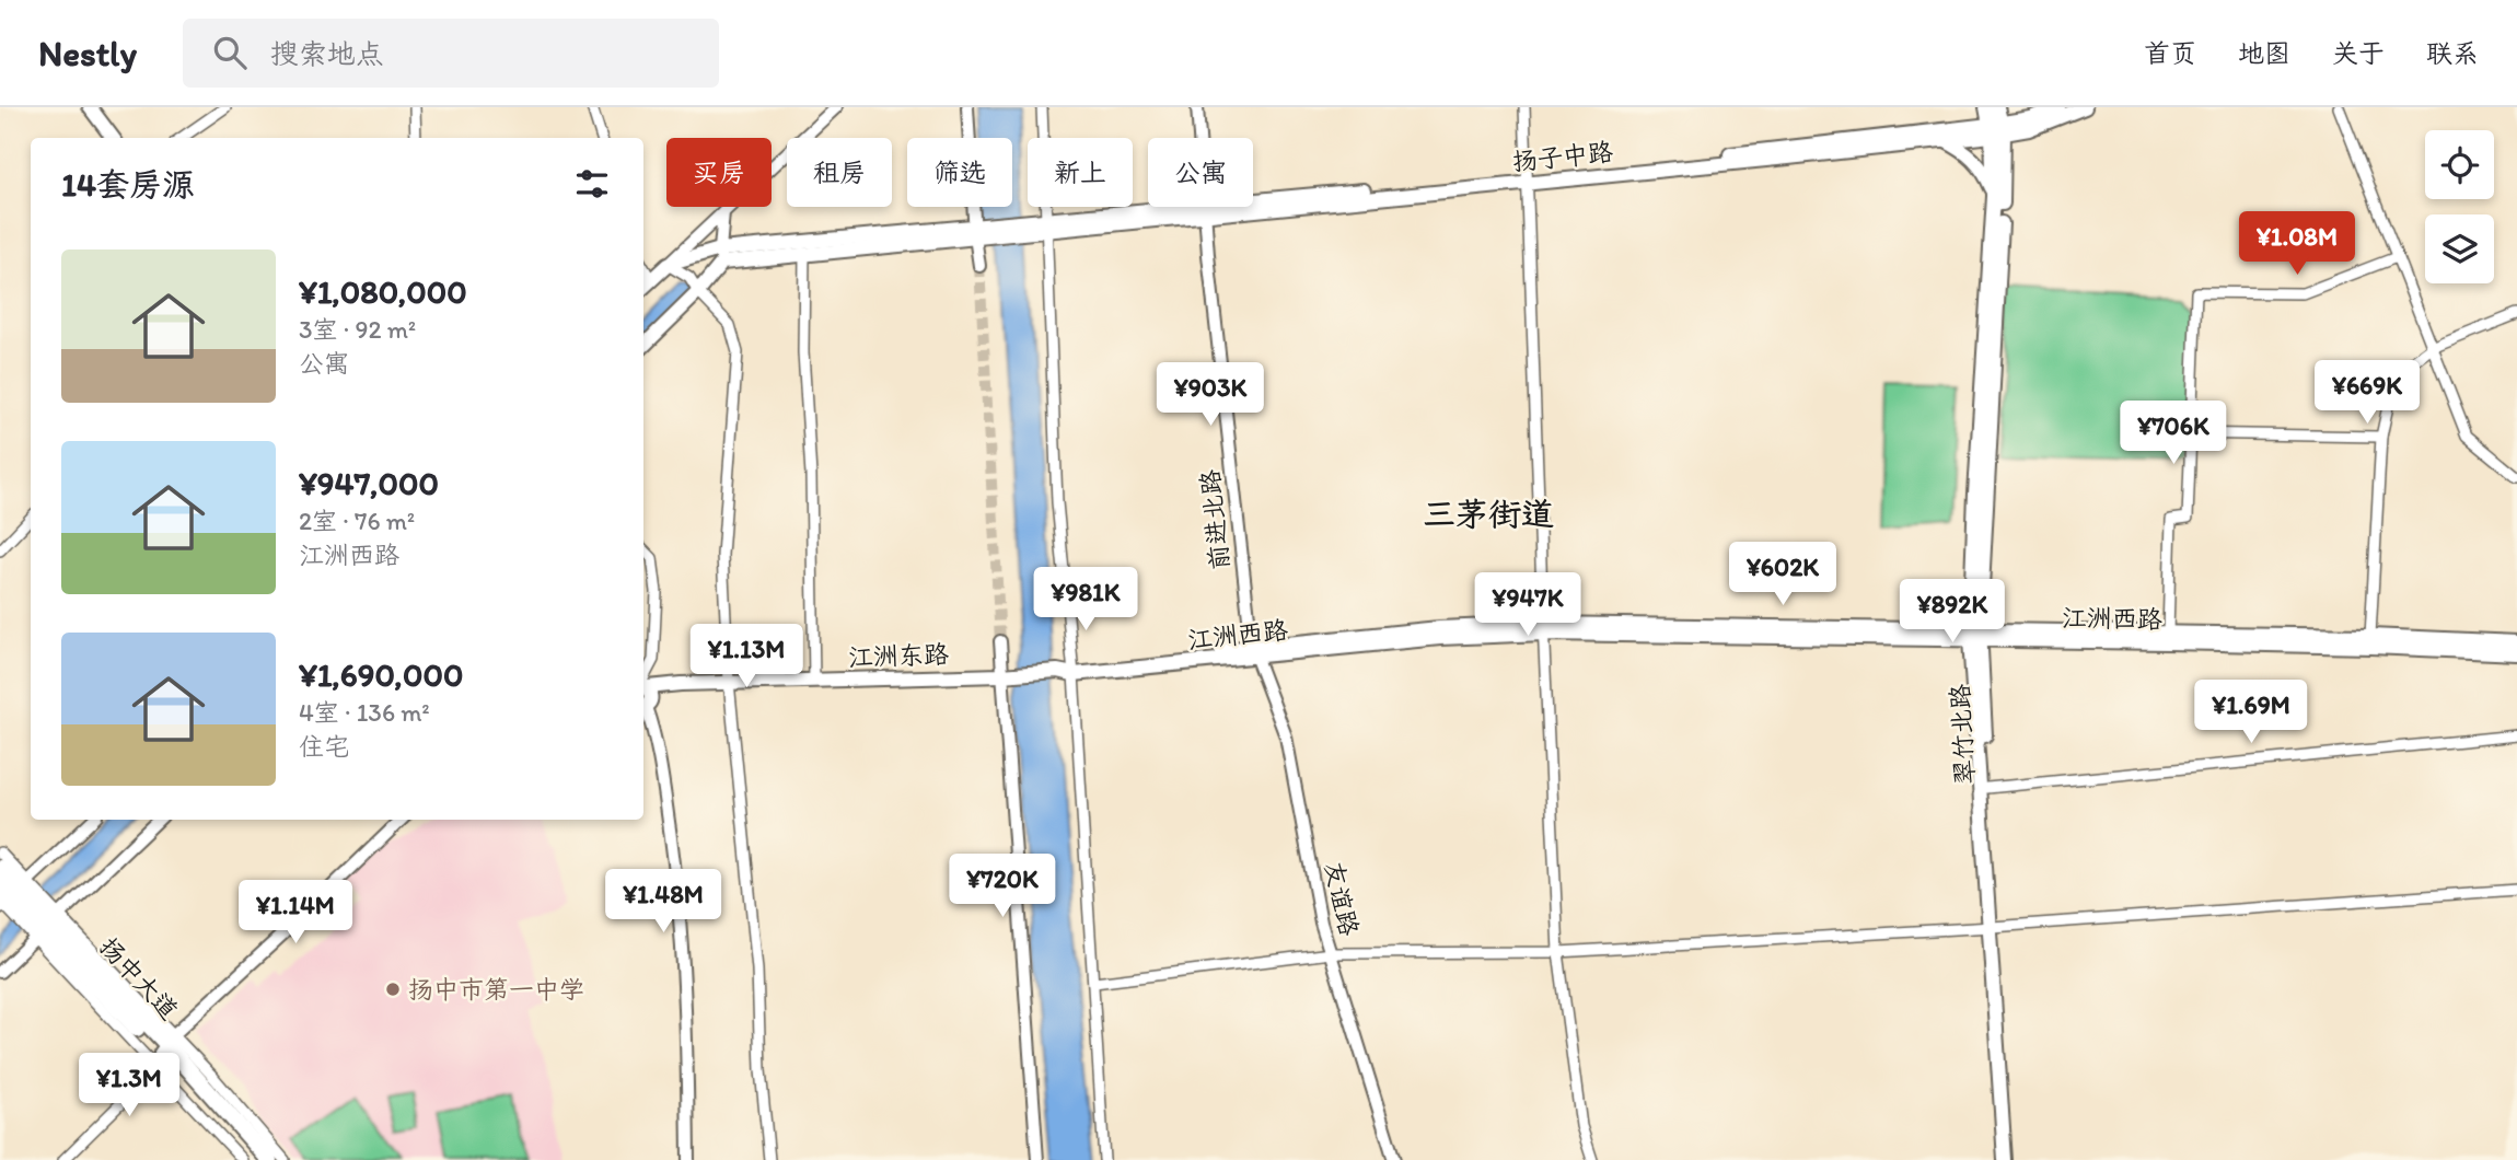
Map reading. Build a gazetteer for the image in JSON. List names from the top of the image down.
{
  "streets": {
    "main road": [
      "扬子中路",
      "江洲西路",
      "江洲东路",
      "翠竹北路",
      "扬中大道"
    ],
    "street": ["前进北路", "友谊路"]
  },
  "crossings": [
    ["扬子中路", "前进北路"],
    ["扬子中路", "翠竹北路"],
    ["前进北路", "江洲西路"],
    ["前进北路", "友谊路"],
    ["江洲西路", "江洲东路"],
    ["江洲西路", "翠竹北路"],
    ["江洲西路", "友谊路"]
  ],
  "districts": ["三茅街道"],
  "places": ["扬中市第一中学"],
  "page": {
    "header": "Nestly",
    "search": "搜索地点",
    "nav": [
      "首页",
      "地图",
      "关于",
      "联系"
    ],
    "chip": [
      "买房",
      "租房",
      "筛选",
      "新上",
      "公寓"
    ],
    "heading": "14套房源",
    "price": [
      "¥1.08M",
      "¥669K",
      "¥903K",
      "¥706K",
      "¥602K",
      "¥981K",
      "¥947K",
      "¥892K",
      "¥1.13M",
      "¥1.69M",
      "¥720K",
      "¥1.48M",
      "¥1.14M",
      "¥1.3M"
    ],
    "list": [
      {
        "name": "¥1,080,000",
        "note": "3室 · 92 m² · 公寓"
      },
      {
        "name": "¥947,000",
        "note": "2室 · 76 m² · 江洲西路"
      },
      {
        "name": "¥1,690,000",
        "note": "4室 · 136 m² · 住宅"
      }
    ]
  }
}
